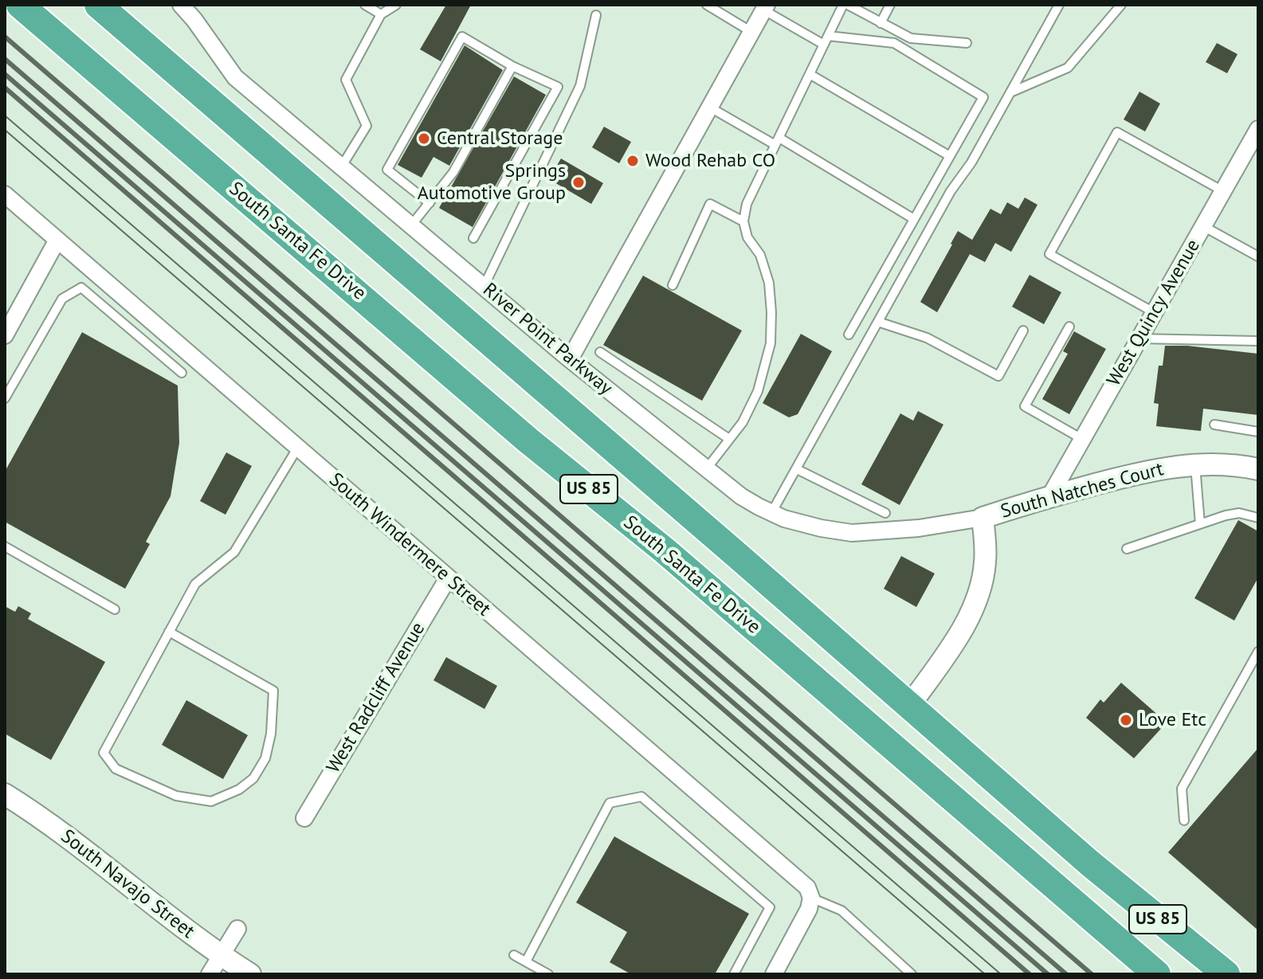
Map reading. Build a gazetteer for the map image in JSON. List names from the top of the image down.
{
  "streets": {
    "highway": ["South Santa Fe Drive", "US 85"],
    "street": [
      "West Quincy Avenue",
      "River Point Parkway",
      "South Natches Court",
      "South Windermere Street",
      "West Radcliff Avenue",
      "South Navajo Street"
    ]
  },
  "crossings": [
    ["West Quincy Avenue", "South Natches Court"],
    ["River Point Parkway", "South Natches Court"],
    ["South Windermere Street", "West Radcliff Avenue"]
  ],
  "places": [
    "Central Storage",
    "Wood Rehab CO",
    "Springs Automotive Group",
    "Love Etc"
  ]
}
